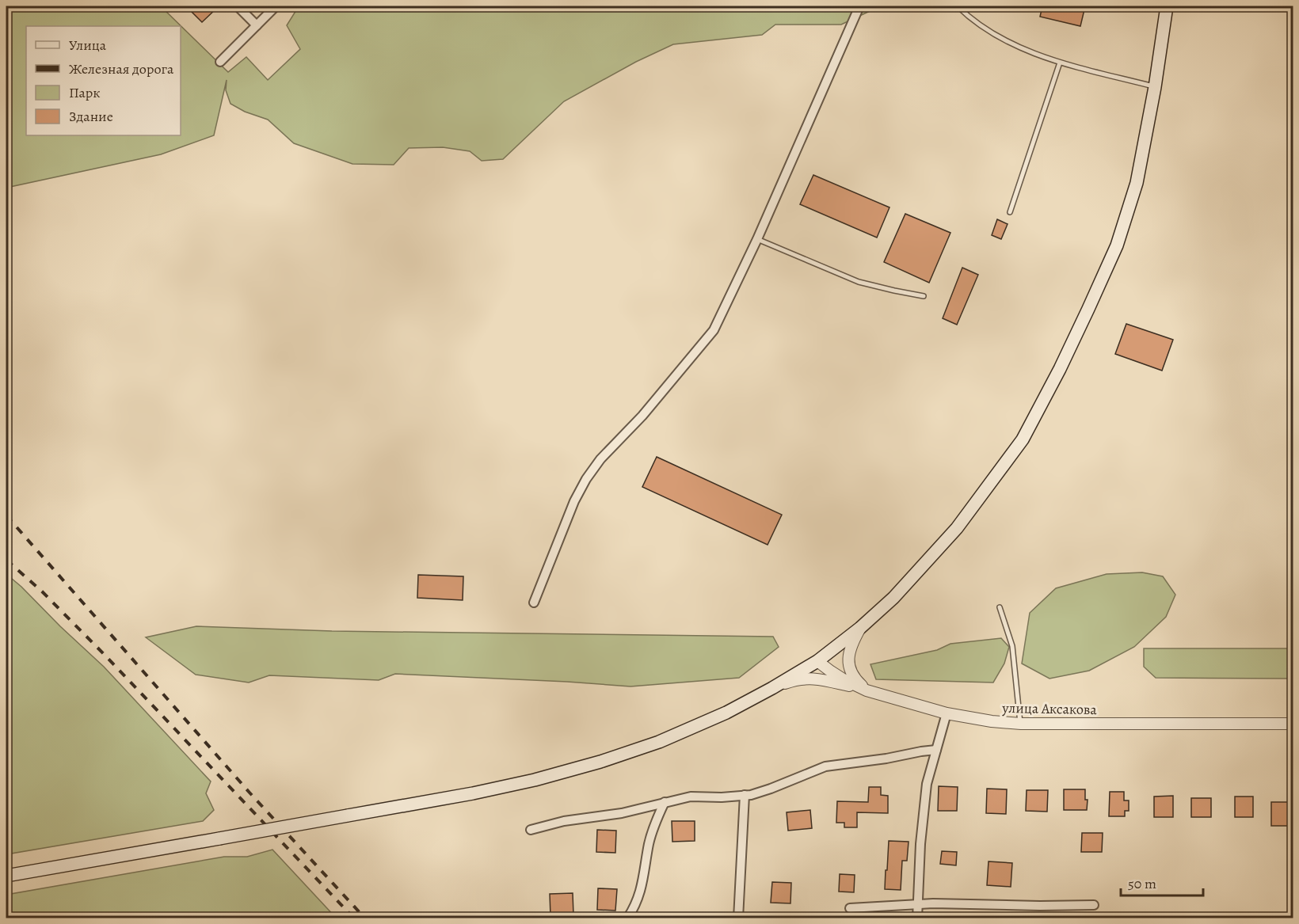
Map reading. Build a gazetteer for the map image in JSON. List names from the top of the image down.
{
  "streets": {
    "street": ["улица Аксакова"]
  },
  "legend": [
    "Улица",
    "Железная дорога",
    "Парк",
    "Здание"
  ],
  "scale_bar": "50 m"
}
